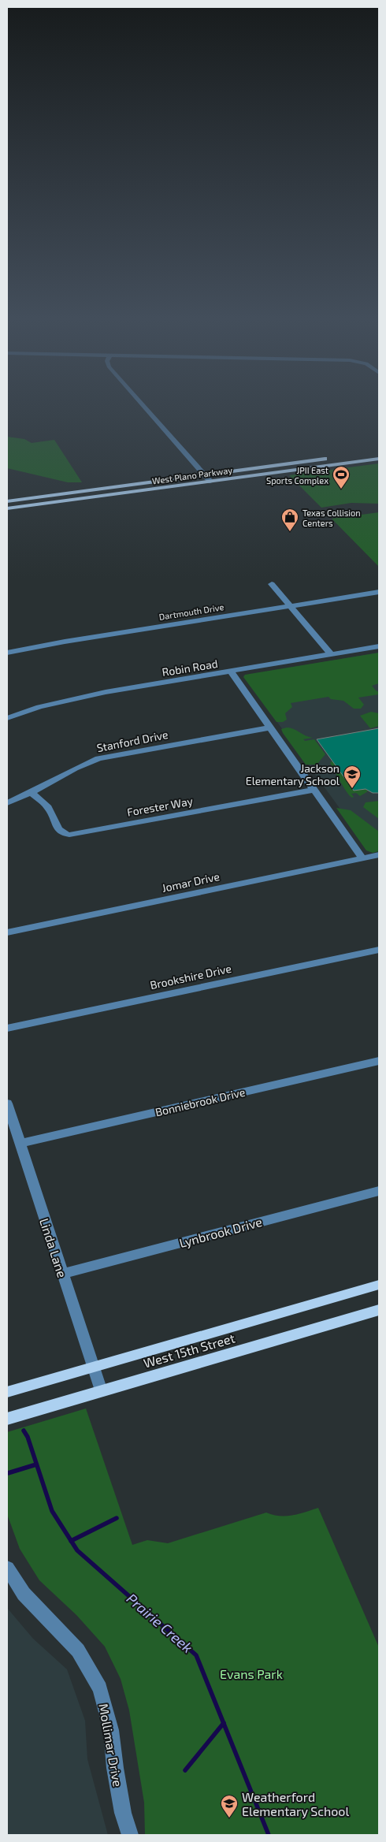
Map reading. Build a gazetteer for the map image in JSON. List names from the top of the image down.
{
  "streets": {
    "main road": ["West Plano Parkway", "West 15th Street"],
    "street": [
      "Dartmouth Drive",
      "Robin Road",
      "Stanford Drive",
      "Forester Way",
      "Jomar Drive",
      "Brookshire Drive",
      "Bonniebrook Drive",
      "Lynbrook Drive",
      "Linda Lane",
      "Mollimar Drive"
    ]
  },
  "crossings": [
    ["Stanford Drive", "Forester Way"],
    ["Bonniebrook Drive", "Linda Lane"],
    ["Lynbrook Drive", "Linda Lane"],
    ["Linda Lane", "West 15th Street"]
  ],
  "water": ["Prairie Creek"],
  "parks": ["Evans Park"],
  "places": {
    "sports": ["JPII East Sports Complex"],
    "shop": ["Texas Collision Centers"],
    "school or university": ["Jackson Elementary School", "Weatherford Elementary School"]
  }
}
